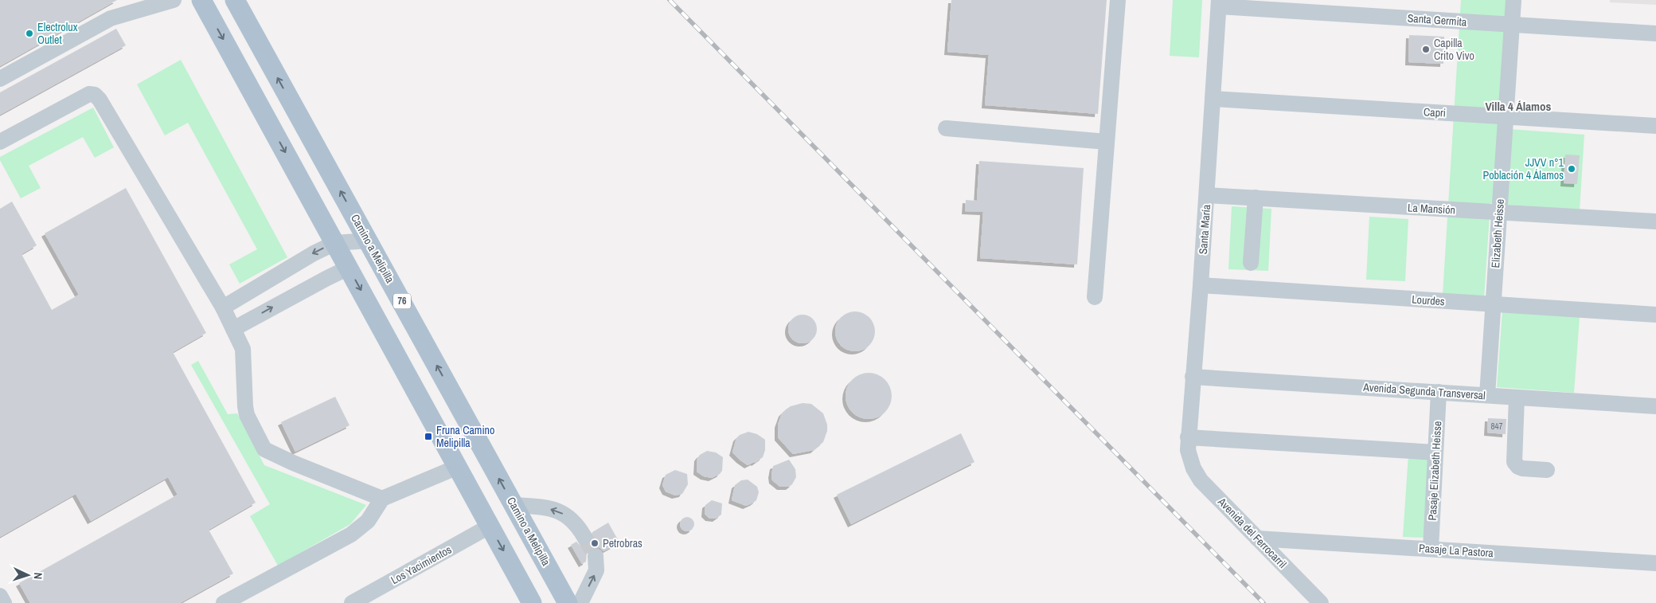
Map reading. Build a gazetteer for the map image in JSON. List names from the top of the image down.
{
  "streets": {
    "main road": ["Camino a Melipilla", "76"],
    "street": [
      "Santa Germita",
      "Capri",
      "La Mansión",
      "Santa María",
      "Elizabeth Heisse",
      "Lourdes",
      "Avenida Segunda Transversal",
      "Pasaje Elizabeth Heisse",
      "Avenida del Ferrocarril",
      "Pasaje La Pastora",
      "Los Yacimientos"
    ]
  },
  "crossings": [
    ["Santa Germita", "Santa María"],
    ["Santa Germita", "Elizabeth Heisse"],
    ["Capri", "Santa María"],
    ["Capri", "Elizabeth Heisse"],
    ["La Mansión", "Santa María"],
    ["La Mansión", "Elizabeth Heisse"],
    ["Santa María", "Lourdes"],
    ["Santa María", "Avenida Segunda Transversal"],
    ["Santa María", "Avenida del Ferrocarril"],
    ["Elizabeth Heisse", "Lourdes"],
    ["Elizabeth Heisse", "Avenida Segunda Transversal"],
    ["Avenida Segunda Transversal", "Pasaje Elizabeth Heisse"],
    ["Pasaje Elizabeth Heisse", "Pasaje La Pastora"],
    ["Avenida del Ferrocarril", "Pasaje La Pastora"]
  ],
  "districts": ["Villa 4 Álamos"],
  "places": {
    "other": [
      "Electrolux Outlet",
      "Capilla Crito Vivo",
      "JJVV n°1 Población 4 Álamos",
      "Petrobras"
    ],
    "transit": ["Fruna Camino Melipilla"]
  },
  "house_numbers": ["847"],
  "north": "right"
}
